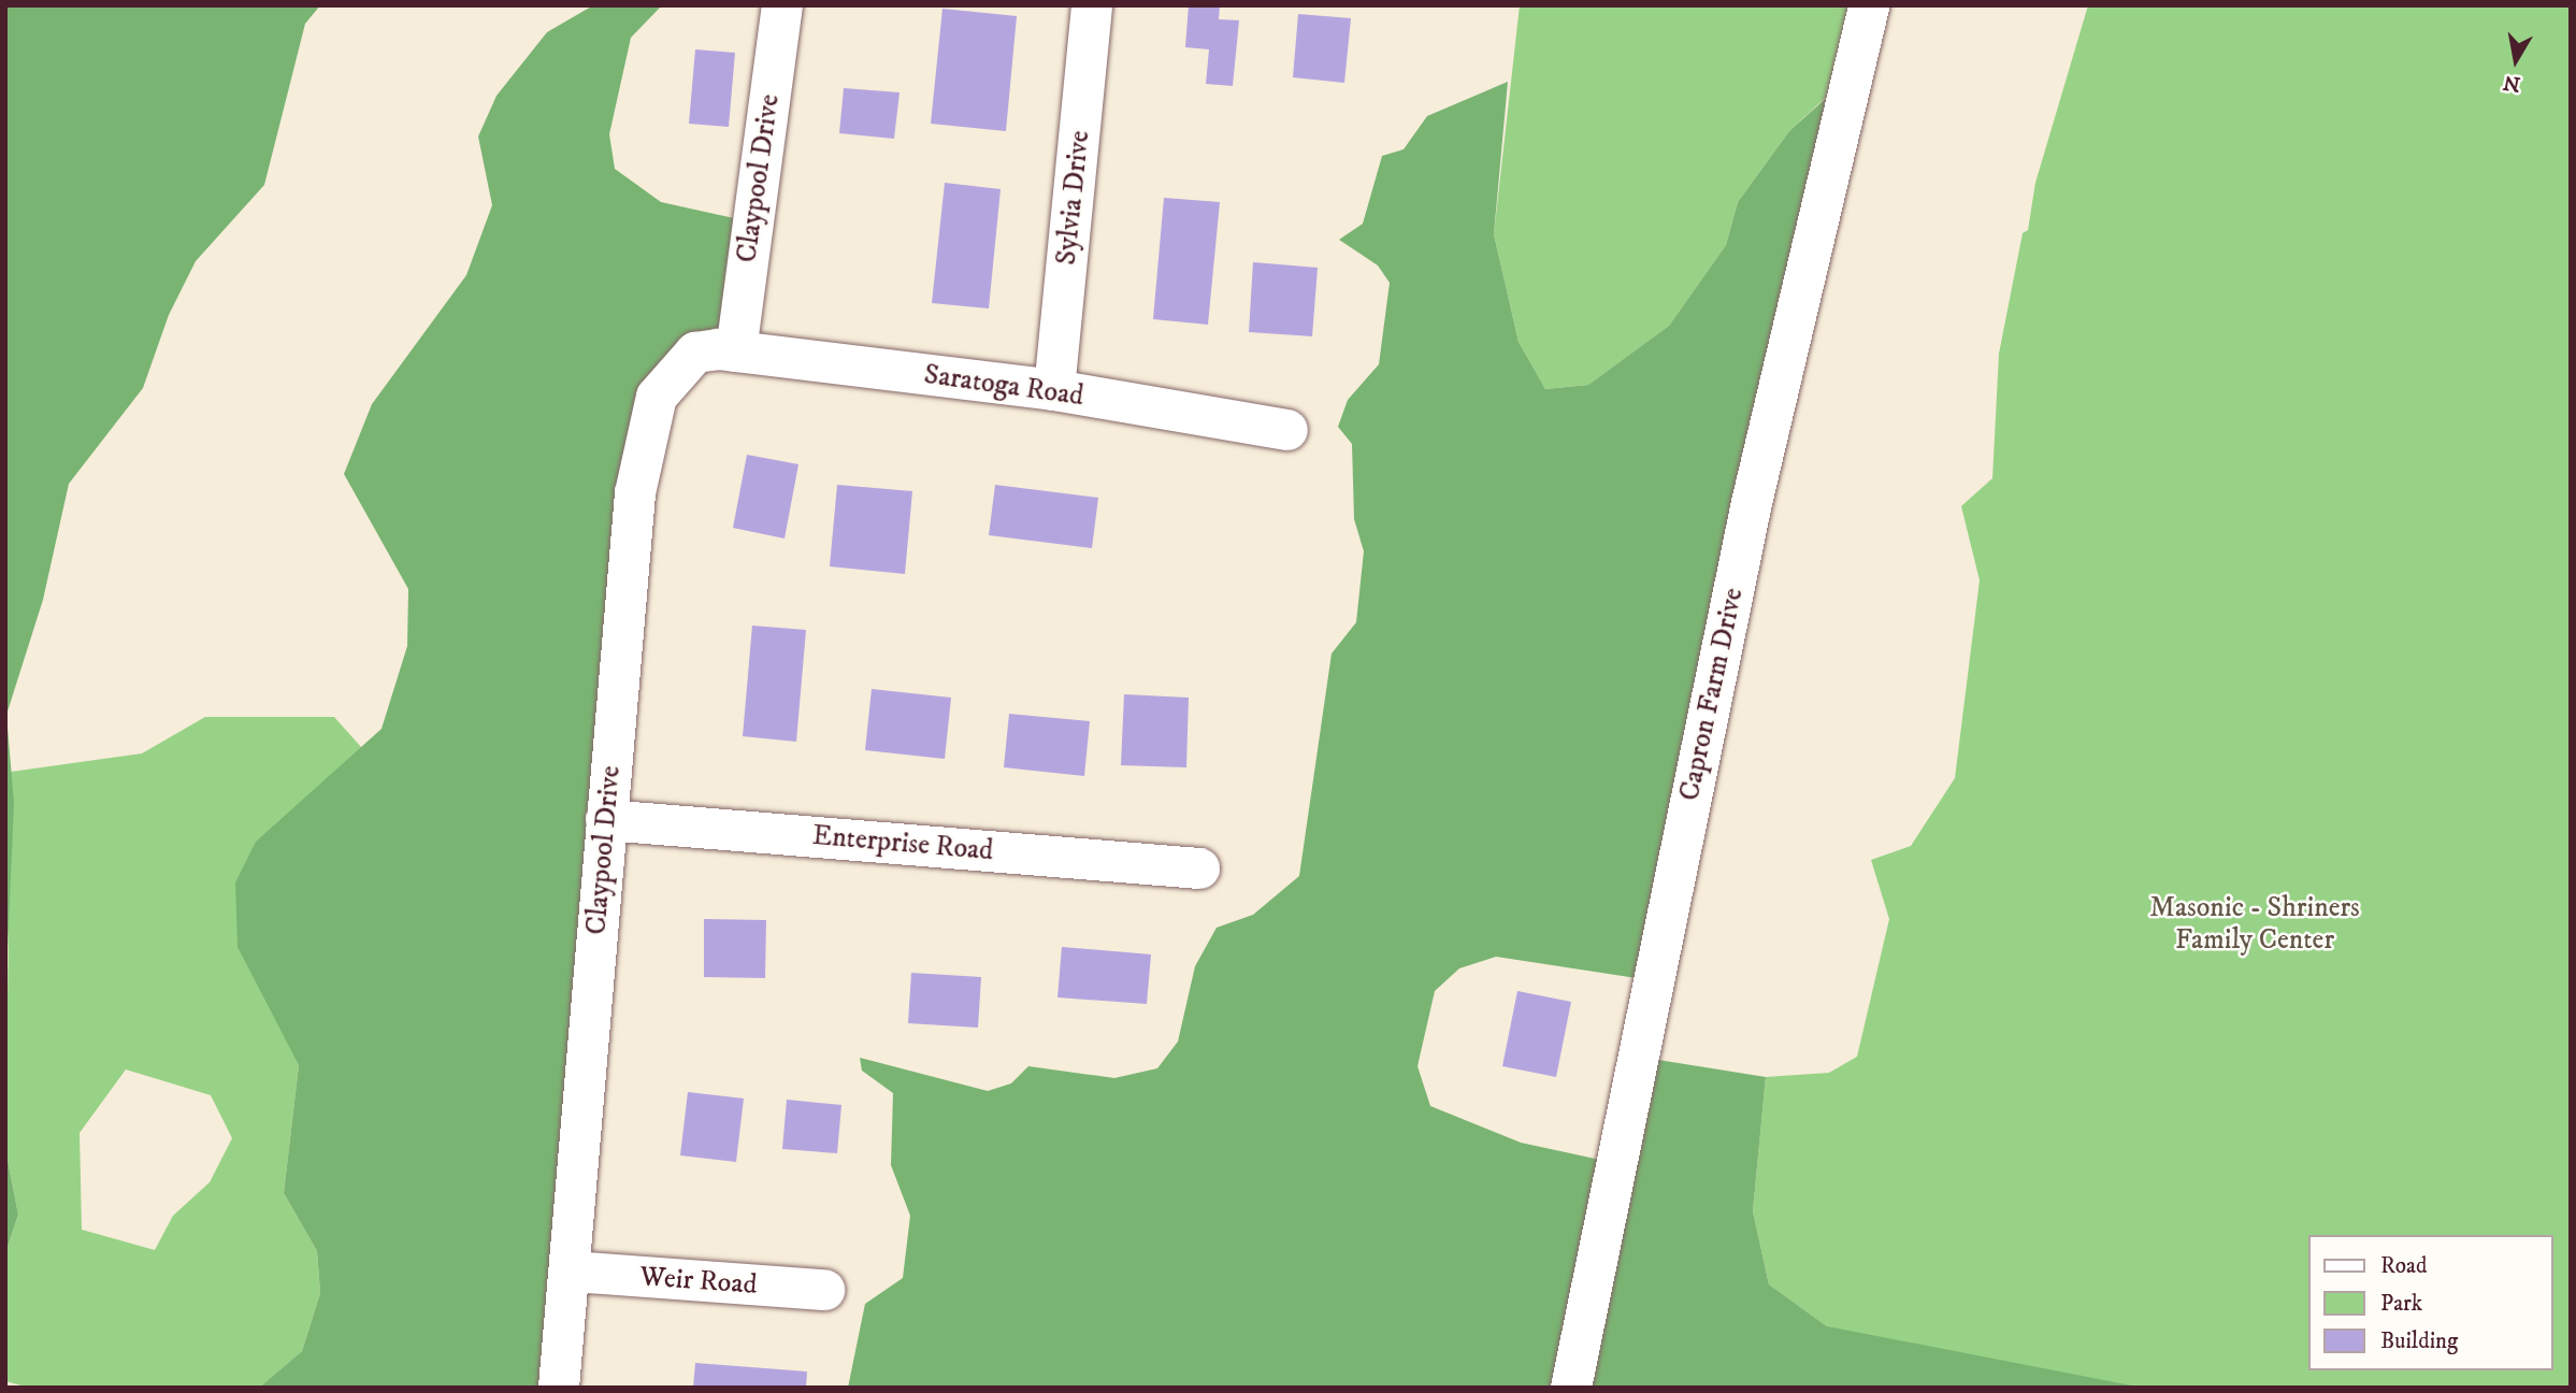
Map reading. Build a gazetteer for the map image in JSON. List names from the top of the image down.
{
  "streets": {
    "street": [
      "Claypool Drive",
      "Sylvia Drive",
      "Saratoga Road",
      "Capron Farm Drive",
      "Enterprise Road",
      "Weir Road"
    ]
  },
  "crossings": [
    ["Claypool Drive", "Saratoga Road"],
    ["Claypool Drive", "Enterprise Road"],
    ["Claypool Drive", "Weir Road"],
    ["Sylvia Drive", "Saratoga Road"]
  ],
  "parks": ["Masonic - Shriners Family Center"],
  "legend": ["Road", "Park", "Building"],
  "north": "bottom"
}
